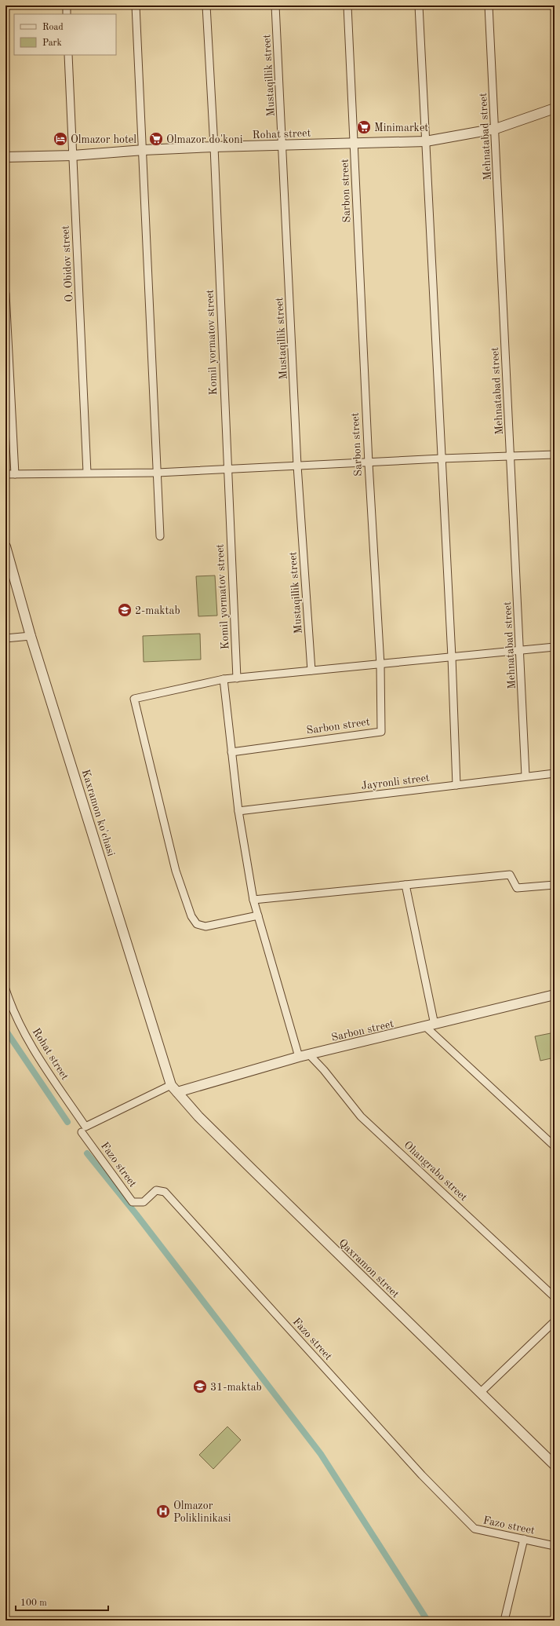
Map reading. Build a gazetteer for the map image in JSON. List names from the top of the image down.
{
  "streets": {
    "street": [
      "Mustaqillik street",
      "Rohat street",
      "Mehnatаbаd street",
      "Sarbon street",
      "O. Obidov street",
      "Komil yormatov street",
      "Jayronli street",
      "Kaxramon ko'chasi",
      "Fazo street",
      "Ohangrabo street",
      "Qaxramon street"
    ]
  },
  "crossings": [
    ["Mustaqillik street", "Rohat street"],
    ["Rohat street", "Mehnatаbаd street"],
    ["Rohat street", "Sarbon street"],
    ["Rohat street", "O. Obidov street"],
    ["Rohat street", "Komil yormatov street"],
    ["Rohat street", "Fazo street"],
    ["Mehnatаbаd street", "Jayronli street"],
    ["Sarbon street", "Kaxramon ko'chasi"],
    ["Sarbon street", "Ohangrabo street"],
    ["Sarbon street", "Qaxramon street"],
    ["Kaxramon ko'chasi", "Qaxramon street"]
  ],
  "places": {
    "supermarket": ["Minimarket", "Olmazor do'koni"],
    "hotel": ["Olmazor hotel"],
    "school or university": ["2-maktab", "31-maktab"],
    "hospital": ["Olmazor Poliklinikasi"]
  },
  "legend": ["Road", "Park"],
  "scale_bar": "100 m"
}
